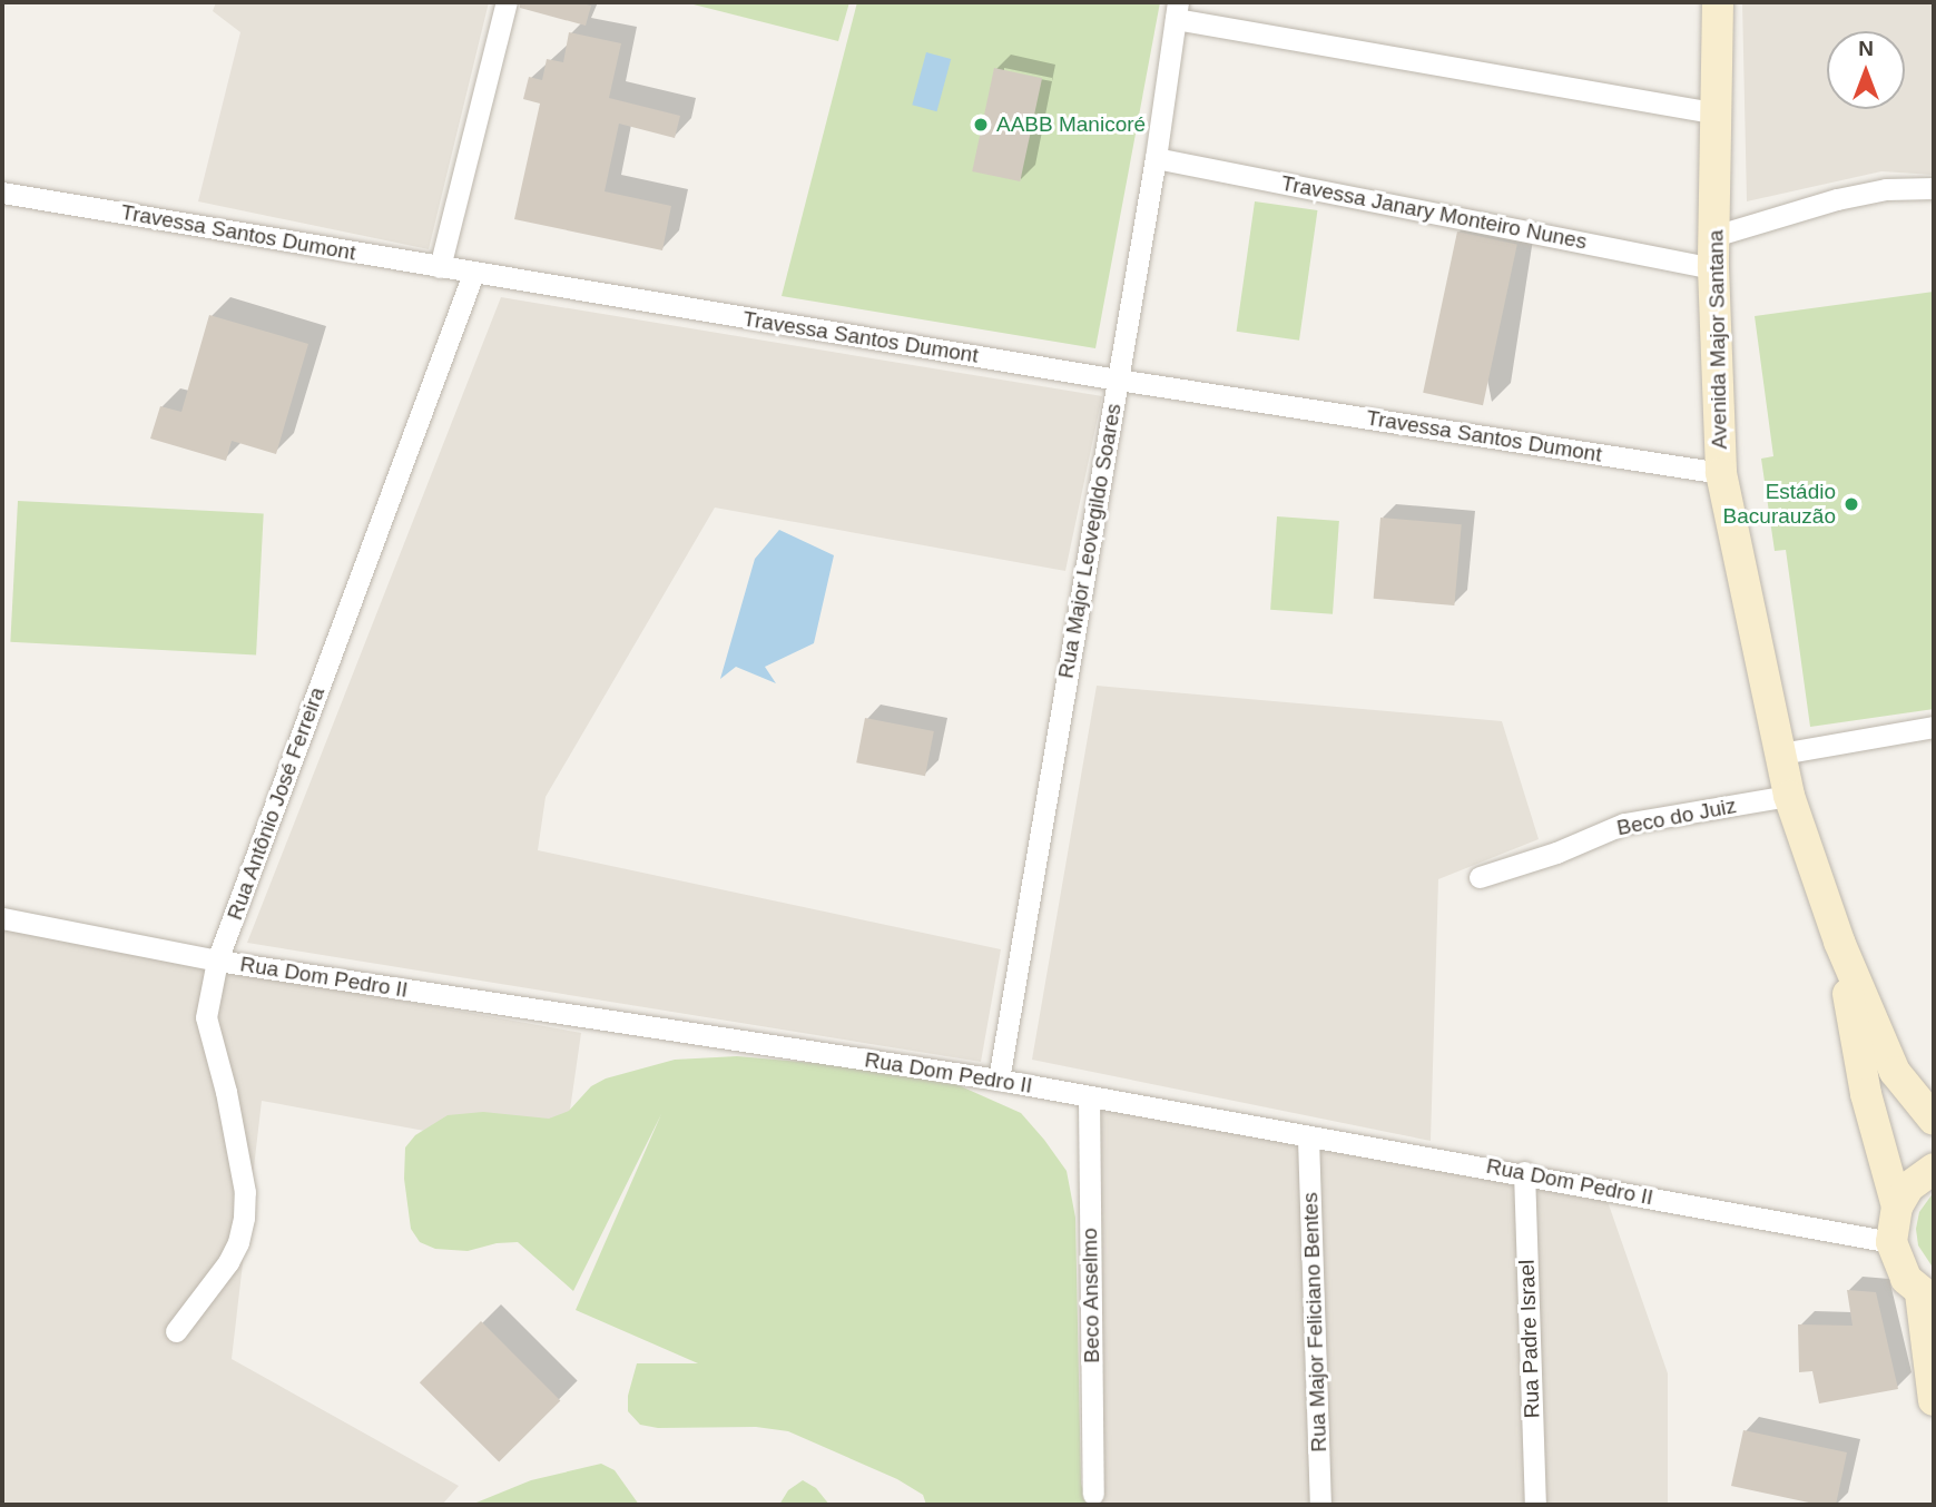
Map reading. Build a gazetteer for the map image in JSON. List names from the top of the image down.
{
  "streets": {
    "street": [
      "Travessa Janary Monteiro Nunes",
      "Travessa Santos Dumont",
      "Avenida Major Santana",
      "Rua Major Leovegildo Soares",
      "Rua Antônio José Ferreira",
      "Beco do Juiz",
      "Rua Dom Pedro II",
      "Beco Anselmo",
      "Rua Major Feliciano Bentes",
      "Rua Padre Israel"
    ]
  },
  "crossings": [
    ["Travessa Janary Monteiro Nunes", "Avenida Major Santana"],
    ["Travessa Janary Monteiro Nunes", "Rua Major Leovegildo Soares"],
    ["Travessa Santos Dumont", "Avenida Major Santana"],
    ["Travessa Santos Dumont", "Rua Major Leovegildo Soares"],
    ["Travessa Santos Dumont", "Rua Antônio José Ferreira"],
    ["Avenida Major Santana", "Beco do Juiz"],
    ["Rua Major Leovegildo Soares", "Rua Dom Pedro II"],
    ["Rua Antônio José Ferreira", "Rua Dom Pedro II"],
    ["Rua Dom Pedro II", "Beco Anselmo"],
    ["Rua Dom Pedro II", "Rua Major Feliciano Bentes"],
    ["Rua Dom Pedro II", "Rua Padre Israel"]
  ],
  "places": ["AABB Manicoré", "Estádio Bacurauzão"],
  "north": "top"
}
